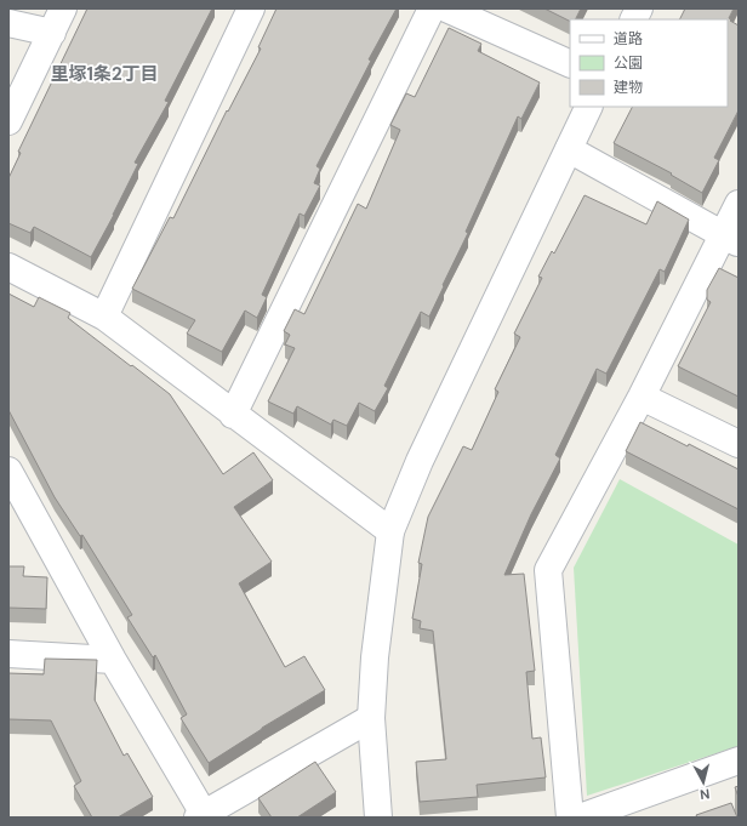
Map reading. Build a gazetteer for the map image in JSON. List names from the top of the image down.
{
  "districts": ["里塚1条2丁目"],
  "legend": ["道路", "公園", "建物"],
  "north": "bottom"
}
